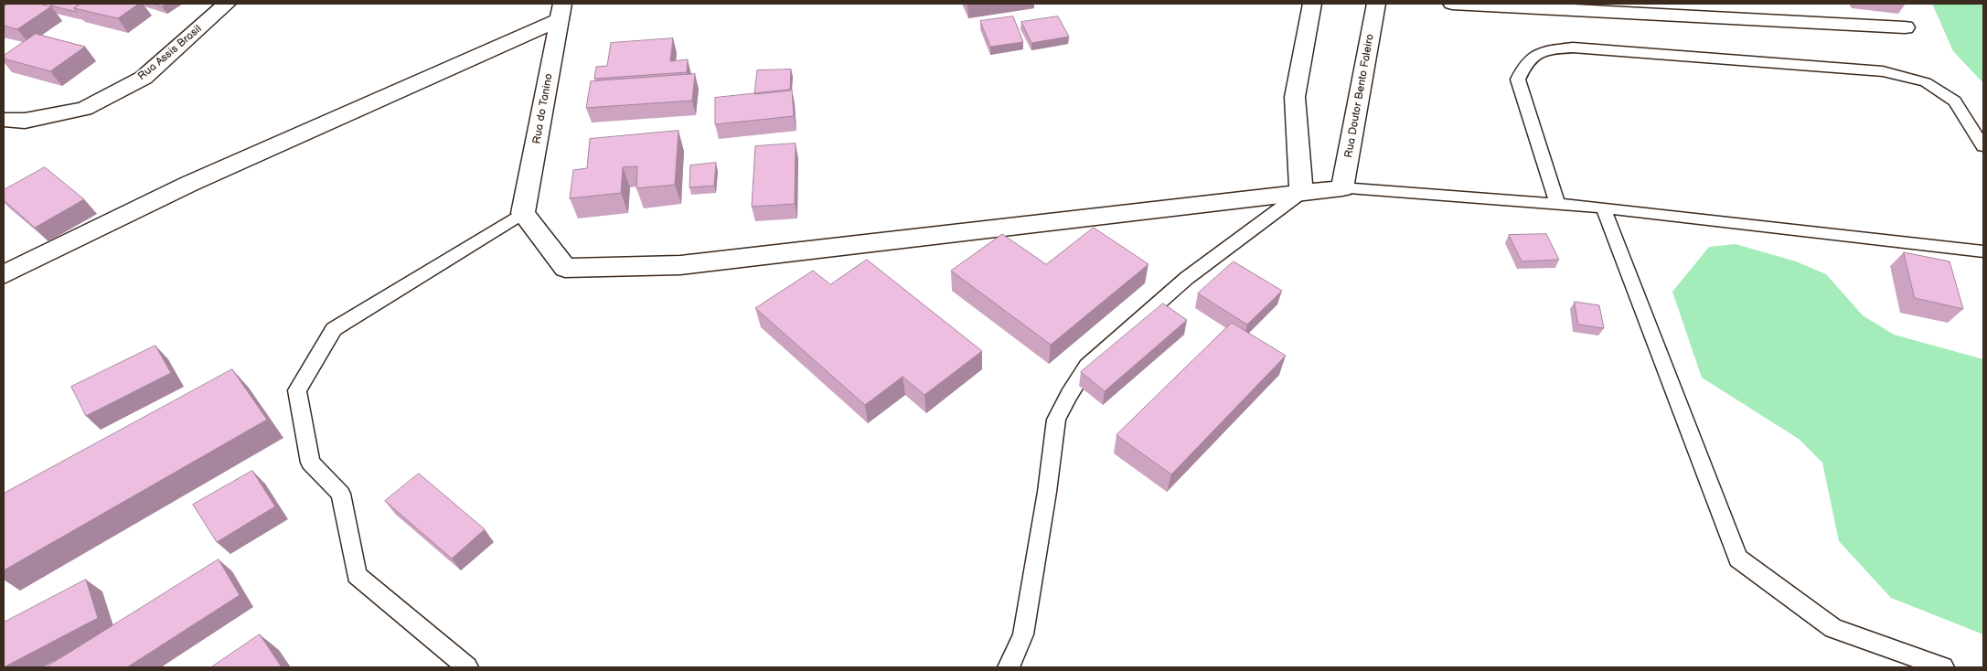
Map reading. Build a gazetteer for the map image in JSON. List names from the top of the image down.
{
  "streets": {
    "street": ["Rua Assis Brasil", "Rua Doutor Bento Faleiro", "Rua do Tanino"]
  }
}
